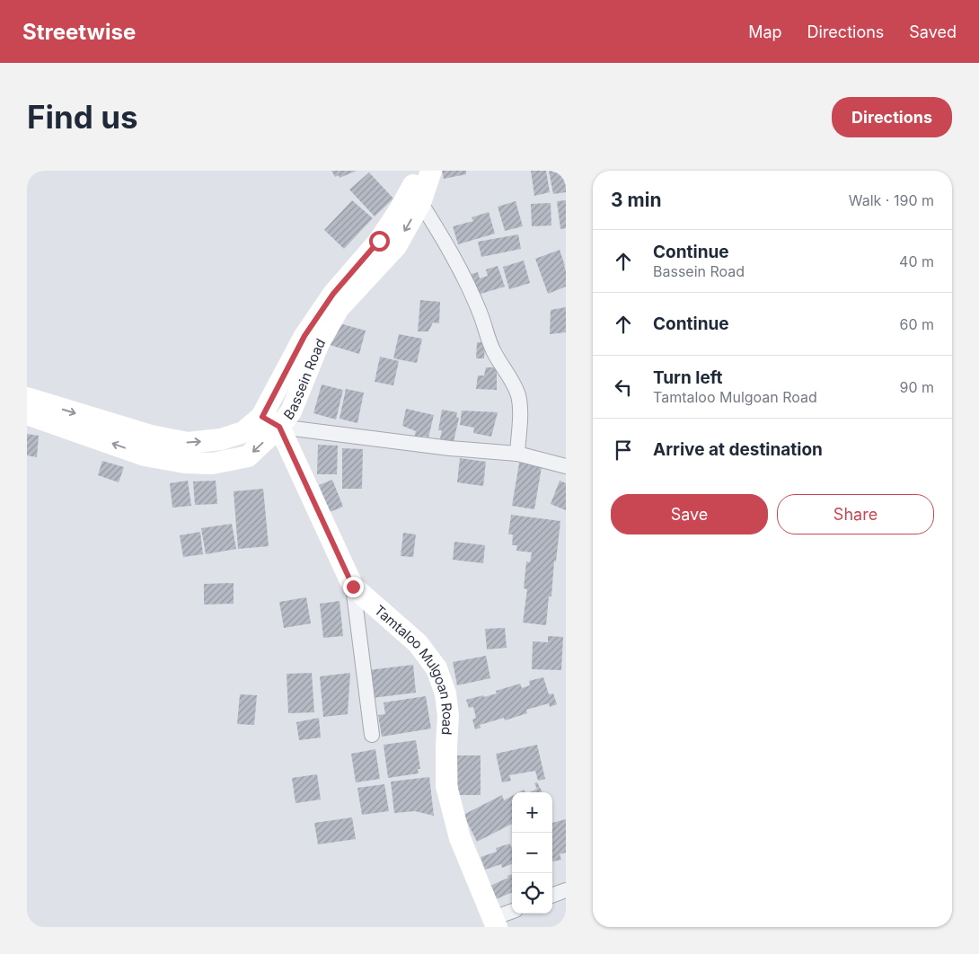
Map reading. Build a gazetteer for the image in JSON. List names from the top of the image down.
{
  "streets": {
    "main road": ["Bassein Road", "Tamtaloo Mulgoan Road"]
  },
  "crossings": [
    ["Bassein Road", "Tamtaloo Mulgoan Road"]
  ],
  "one_way": ["Bassein Road"],
  "page": {
    "header": "Streetwise",
    "nav": ["Map", "Directions", "Saved"],
    "buttons": [
      "Directions",
      ["Save", "Share"]
    ],
    "title": "Find us",
    "heading": ["3 min", "Walk · 190 m"],
    "list": [
      ["Continue", "Bassein Road", "40 m"],
      ["Continue", "60 m"],
      ["Turn left", "Tamtaloo Mulgoan Road", "90 m"],
      "Arrive at destination"
    ],
    "map_buttons": ["+", "−"]
  }
}
